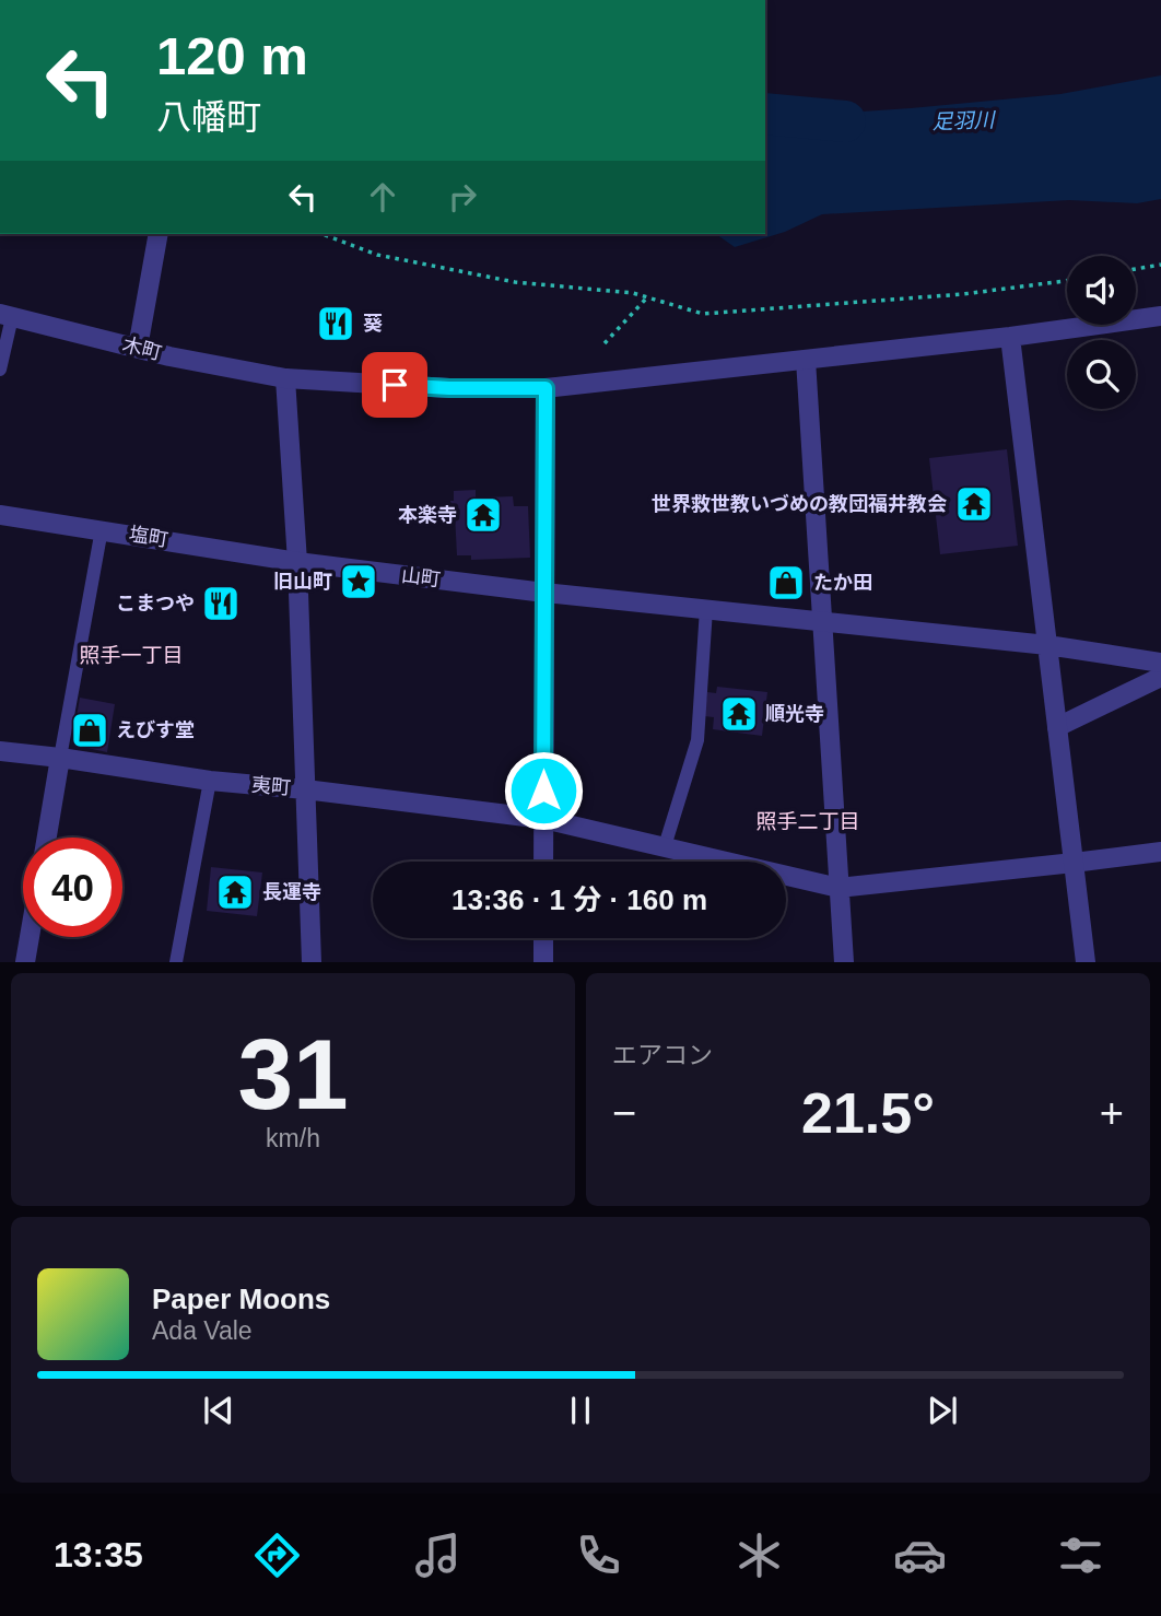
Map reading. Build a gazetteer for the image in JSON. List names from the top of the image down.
{
  "streets": {
    "street": [
      "木町",
      "塩町",
      "山町",
      "夷町"
    ]
  },
  "crossings": [
    ["塩町", "山町"]
  ],
  "districts": ["照手一丁目", "照手二丁目"],
  "water": ["足羽川"],
  "places": {
    "restaurant": ["葵", "こまつや"],
    "temple": [
      "世界救世教いづめの教団福井教会",
      "本楽寺",
      "順光寺",
      "長運寺"
    ],
    "place": ["旧山町"],
    "shop": ["たか田", "えびす堂"]
  },
  "page": {
    "turn": ["120 m", "八幡町"],
    "limit": "40",
    "trip": "13:36 · 1 分 · 160 m",
    "tile": [
      ["31", "km/h"],
      "エアコン"
    ],
    "heat": ["−", "21.5°", "+"],
    "song": ["Paper Moons", "Ada Vale"],
    "tabs": "13:35"
  }
}
